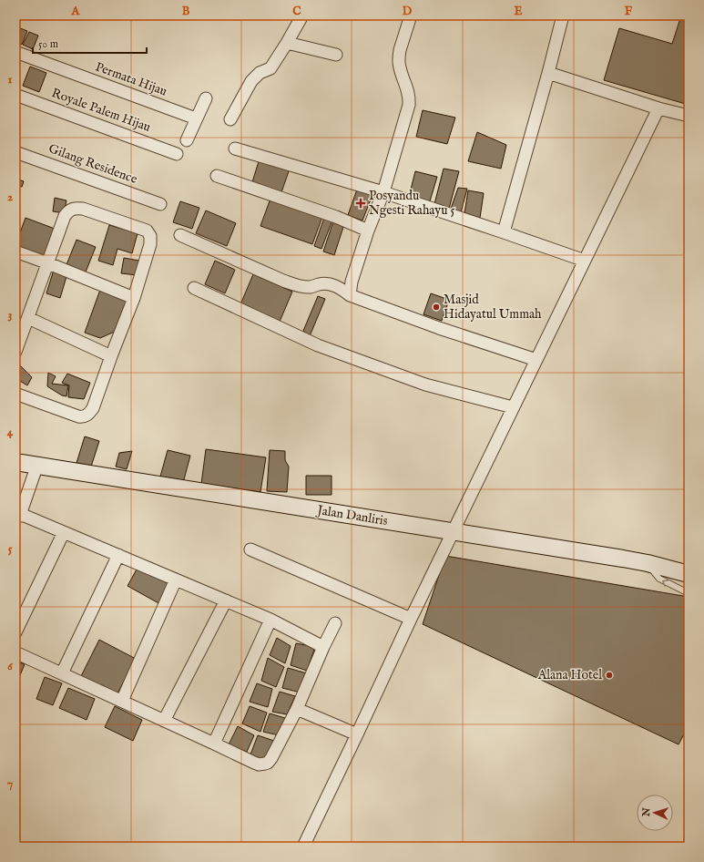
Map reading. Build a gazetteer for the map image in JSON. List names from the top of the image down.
{
  "streets": {
    "street": [
      "Permata Hijau",
      "Royale Palem Hijau",
      "Gilang Residence",
      "Jalan Danliris"
    ]
  },
  "places": {
    "health": ["Posyandu Ngesti Rahayu 5"],
    "other": ["Masjid Hidayatul Ummah", "Alana Hotel"]
  },
  "scale_bar": "50 m",
  "north": "left",
  "grid": {
    "columns": [
      "A",
      "B",
      "C",
      "D",
      "E",
      "F"
    ],
    "rows": [
      "1",
      "2",
      "3",
      "4",
      "5",
      "6",
      "7"
    ]
  }
}
